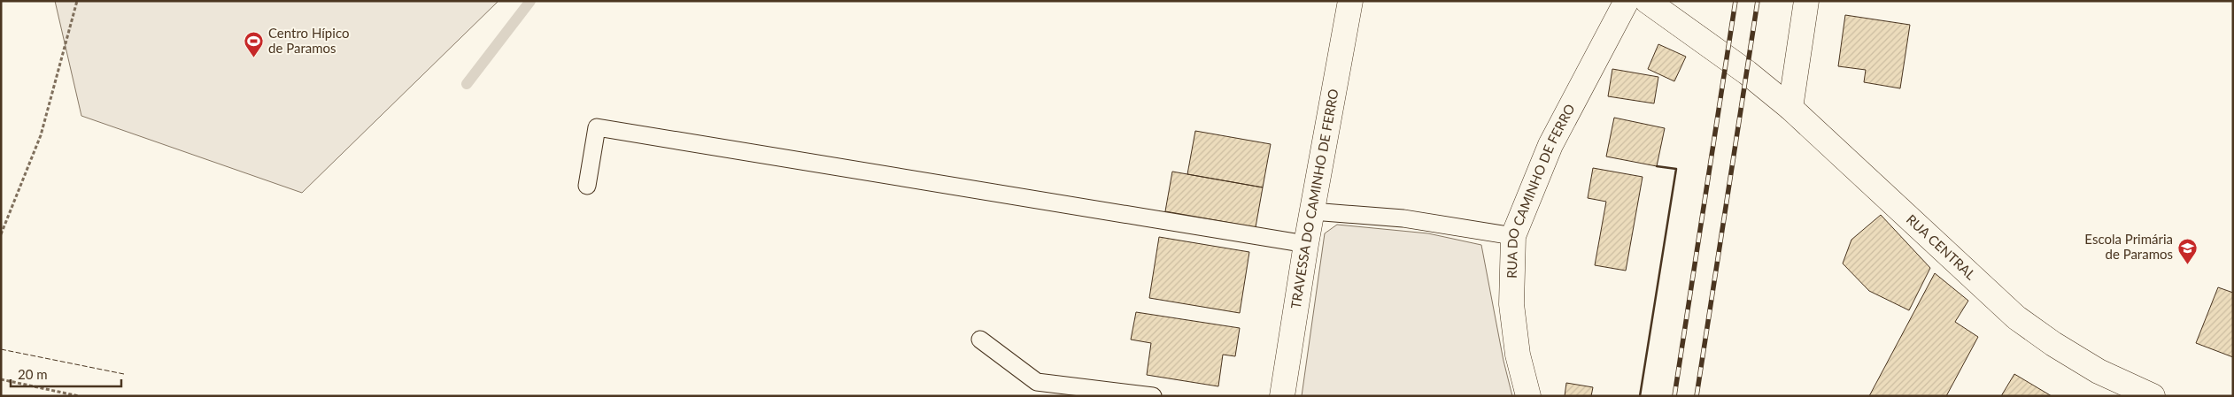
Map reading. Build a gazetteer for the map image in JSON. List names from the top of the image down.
{
  "streets": {
    "street": ["RUA DO CAMINHO DE FERRO", "TRAVESSA DO CAMINHO DE FERRO", "RUA CENTRAL"]
  },
  "places": {
    "sports": ["Centro Hípico de Paramos"],
    "school or university": ["Escola Primária de Paramos"]
  },
  "scale_bar": "20 m"
}
